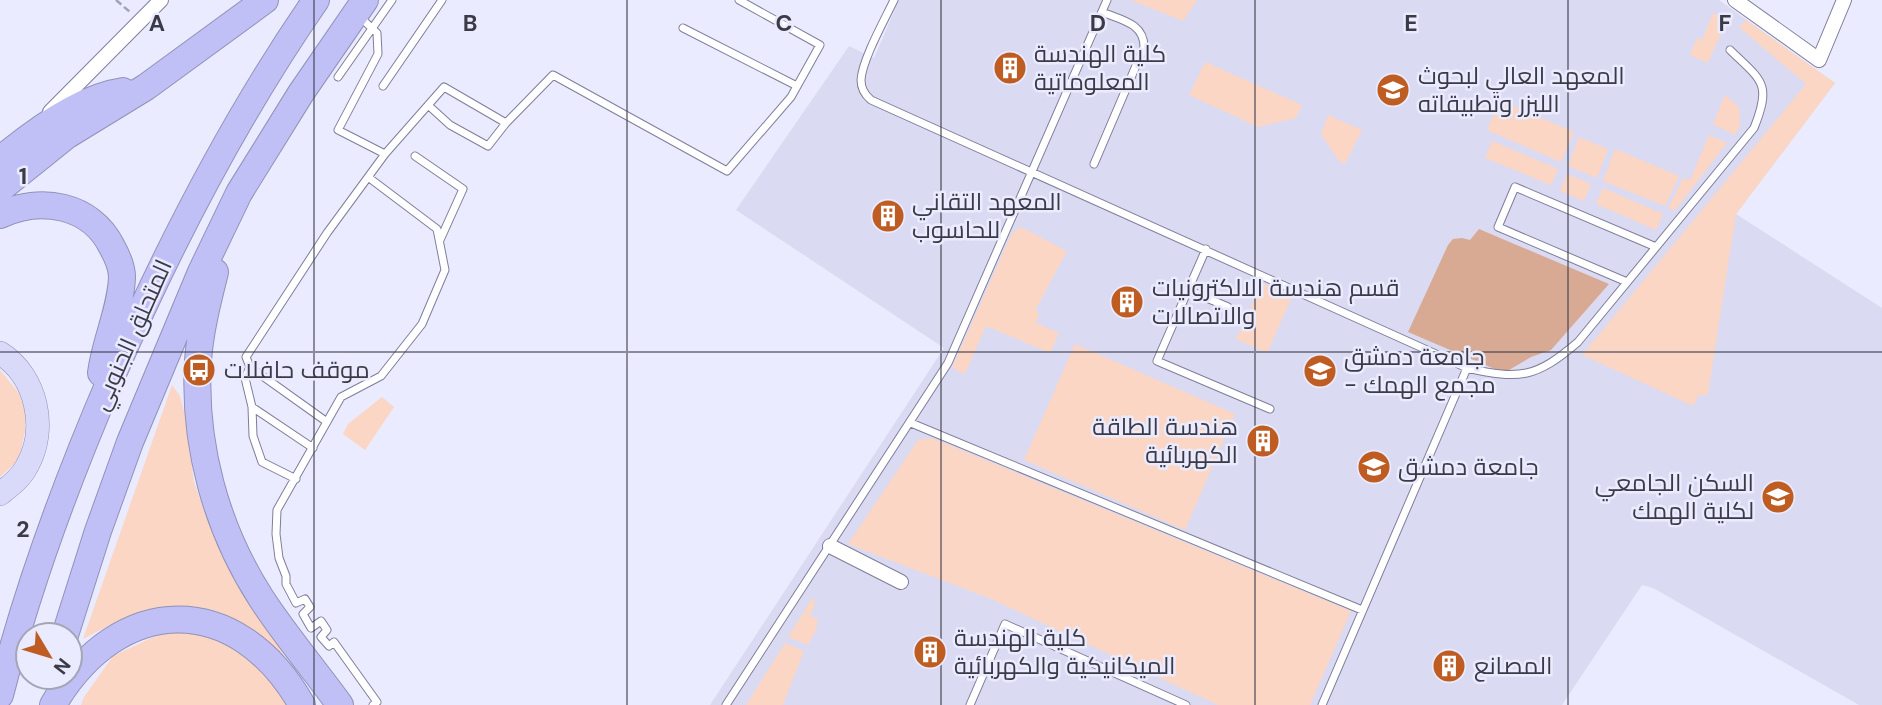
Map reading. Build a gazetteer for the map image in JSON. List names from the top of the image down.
{
  "streets": {
    "highway": ["المتحلق الجنوبي"]
  },
  "places": {
    "building": [
      "كلية الهندسة المعلوماتية",
      "المعهد التقاني للحاسوب",
      "قسم هندسة الالكترونيات والاتصالات",
      "هندسة الطاقة الكهربائية",
      "كلية الهندسة الميكانيكية والكهربائية",
      "المصانع"
    ],
    "school or university": [
      "المعهد العالي لبحوث الليزر وتطبيقاته",
      "جامعة دمشق - مجمع الهمك",
      "جامعة دمشق",
      "السكن الجامعي لكلية الهمك"
    ],
    "bus stop": ["موقف حافلات"]
  },
  "north": "bottom right",
  "grid": {
    "columns": [
      "A",
      "B",
      "C",
      "D",
      "E",
      "F"
    ],
    "rows": ["1", "2"]
  }
}
